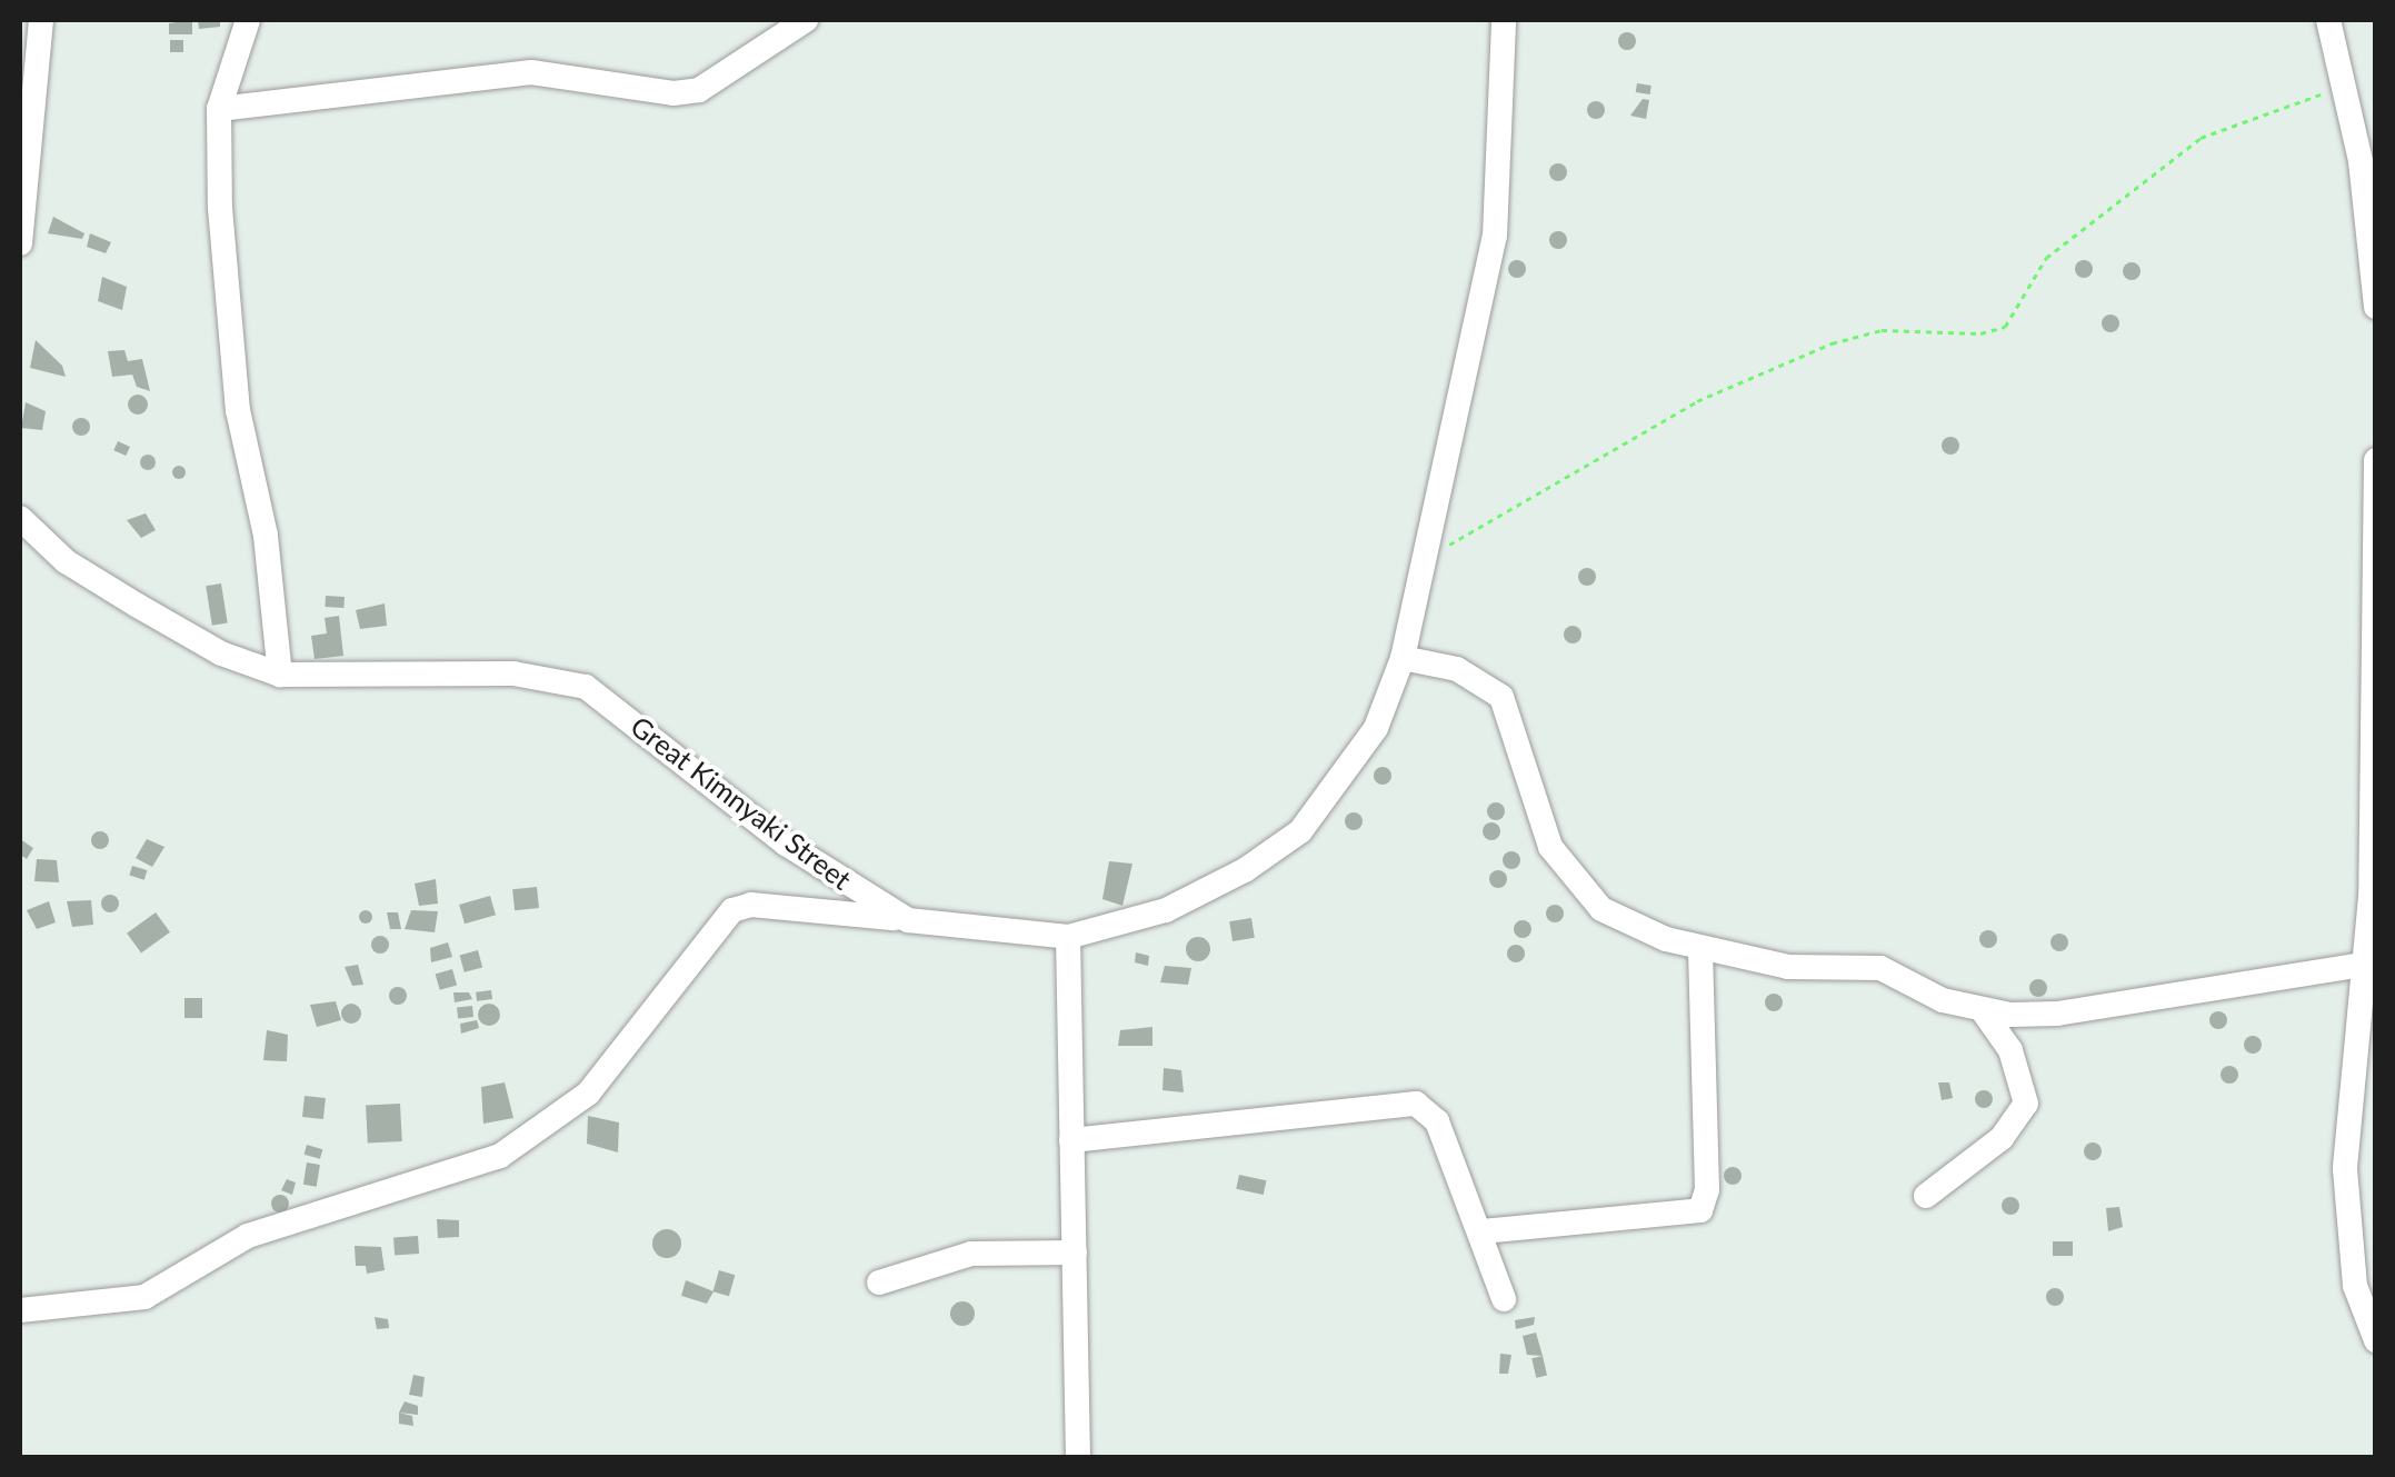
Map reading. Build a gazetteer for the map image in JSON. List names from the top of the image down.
{
  "streets": {
    "street": ["Great Kimnyaki Street"]
  }
}
